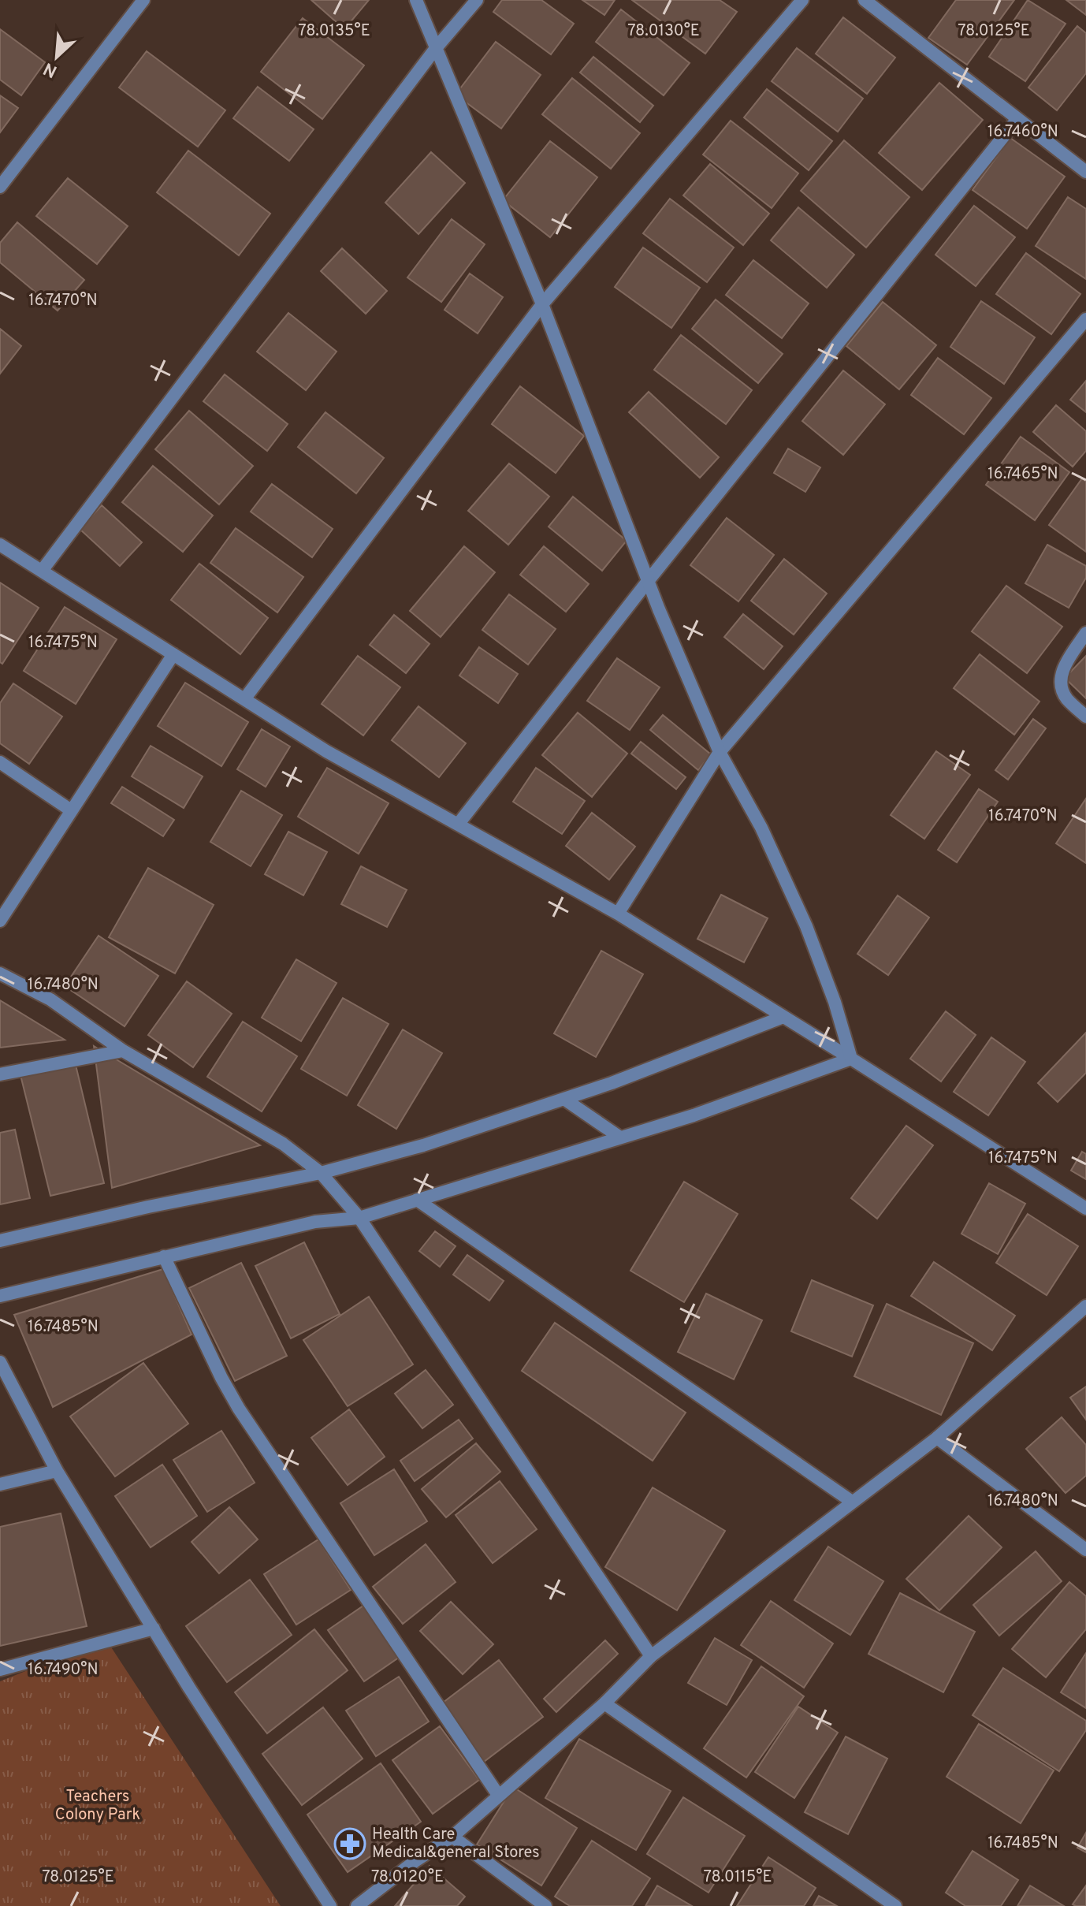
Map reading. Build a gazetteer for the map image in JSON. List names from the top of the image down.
{
  "parks": ["Teachers Colony Park"],
  "places": {
    "pharmacy": ["Health Care Medical&general Stores"]
  },
  "north": "bottom left",
  "coordinates": [
    "78.0135°E",
    "78.0130°E",
    "78.0125°E",
    "16.7460°N",
    "16.7470°N",
    "16.7465°N",
    "16.7475°N",
    "16.7480°N",
    "16.7485°N",
    "16.7490°N",
    "78.0120°E",
    "78.0115°E"
  ]
}
